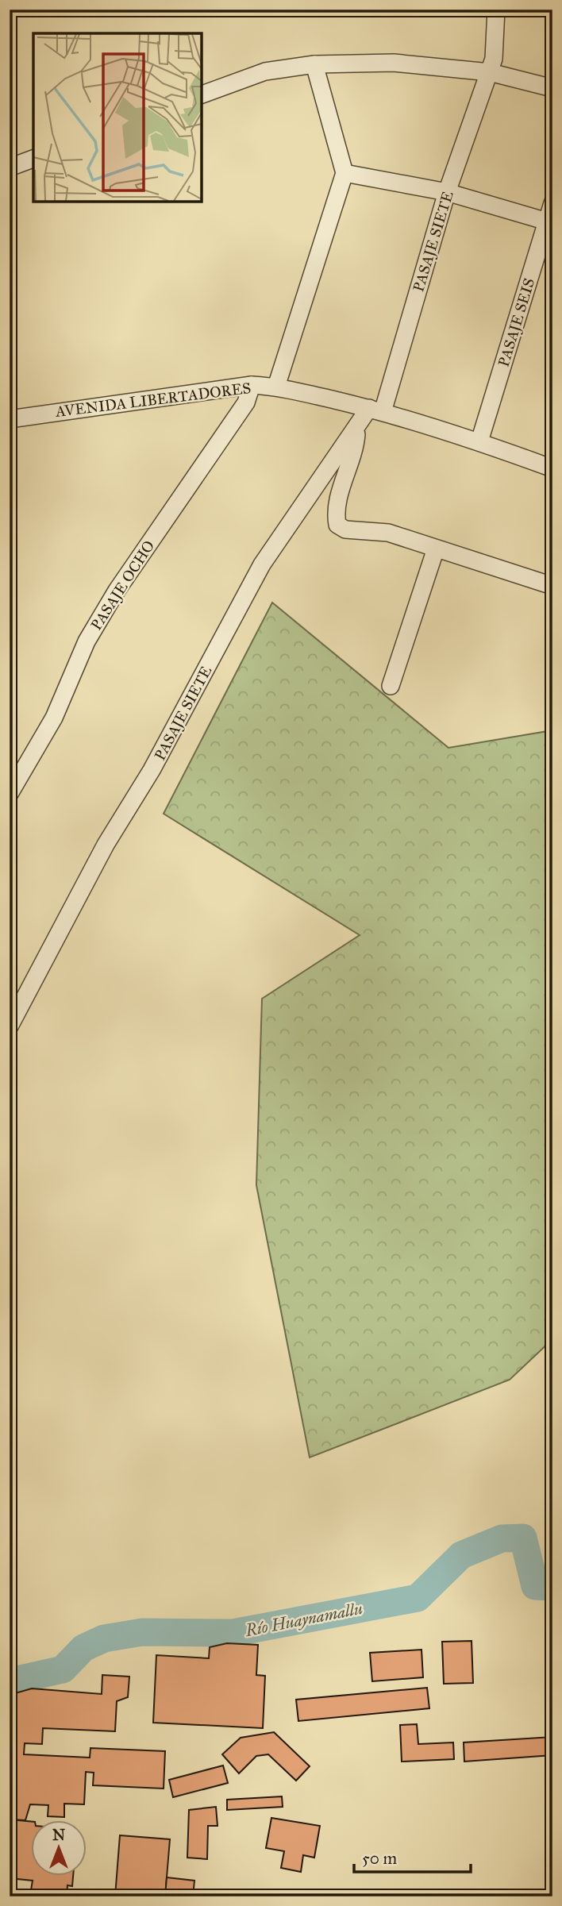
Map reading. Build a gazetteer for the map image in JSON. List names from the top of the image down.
{
  "streets": {
    "street": [
      "PASAJE SIETE",
      "PASAJE SEIS",
      "AVENIDA LIBERTADORES",
      "PASAJE OCHO"
    ]
  },
  "crossings": [
    ["PASAJE SIETE", "AVENIDA LIBERTADORES"],
    ["PASAJE SEIS", "AVENIDA LIBERTADORES"],
    ["AVENIDA LIBERTADORES", "PASAJE OCHO"]
  ],
  "water": ["Río Huaynamallu"],
  "scale_bar": "50 m",
  "north": "top"
}
